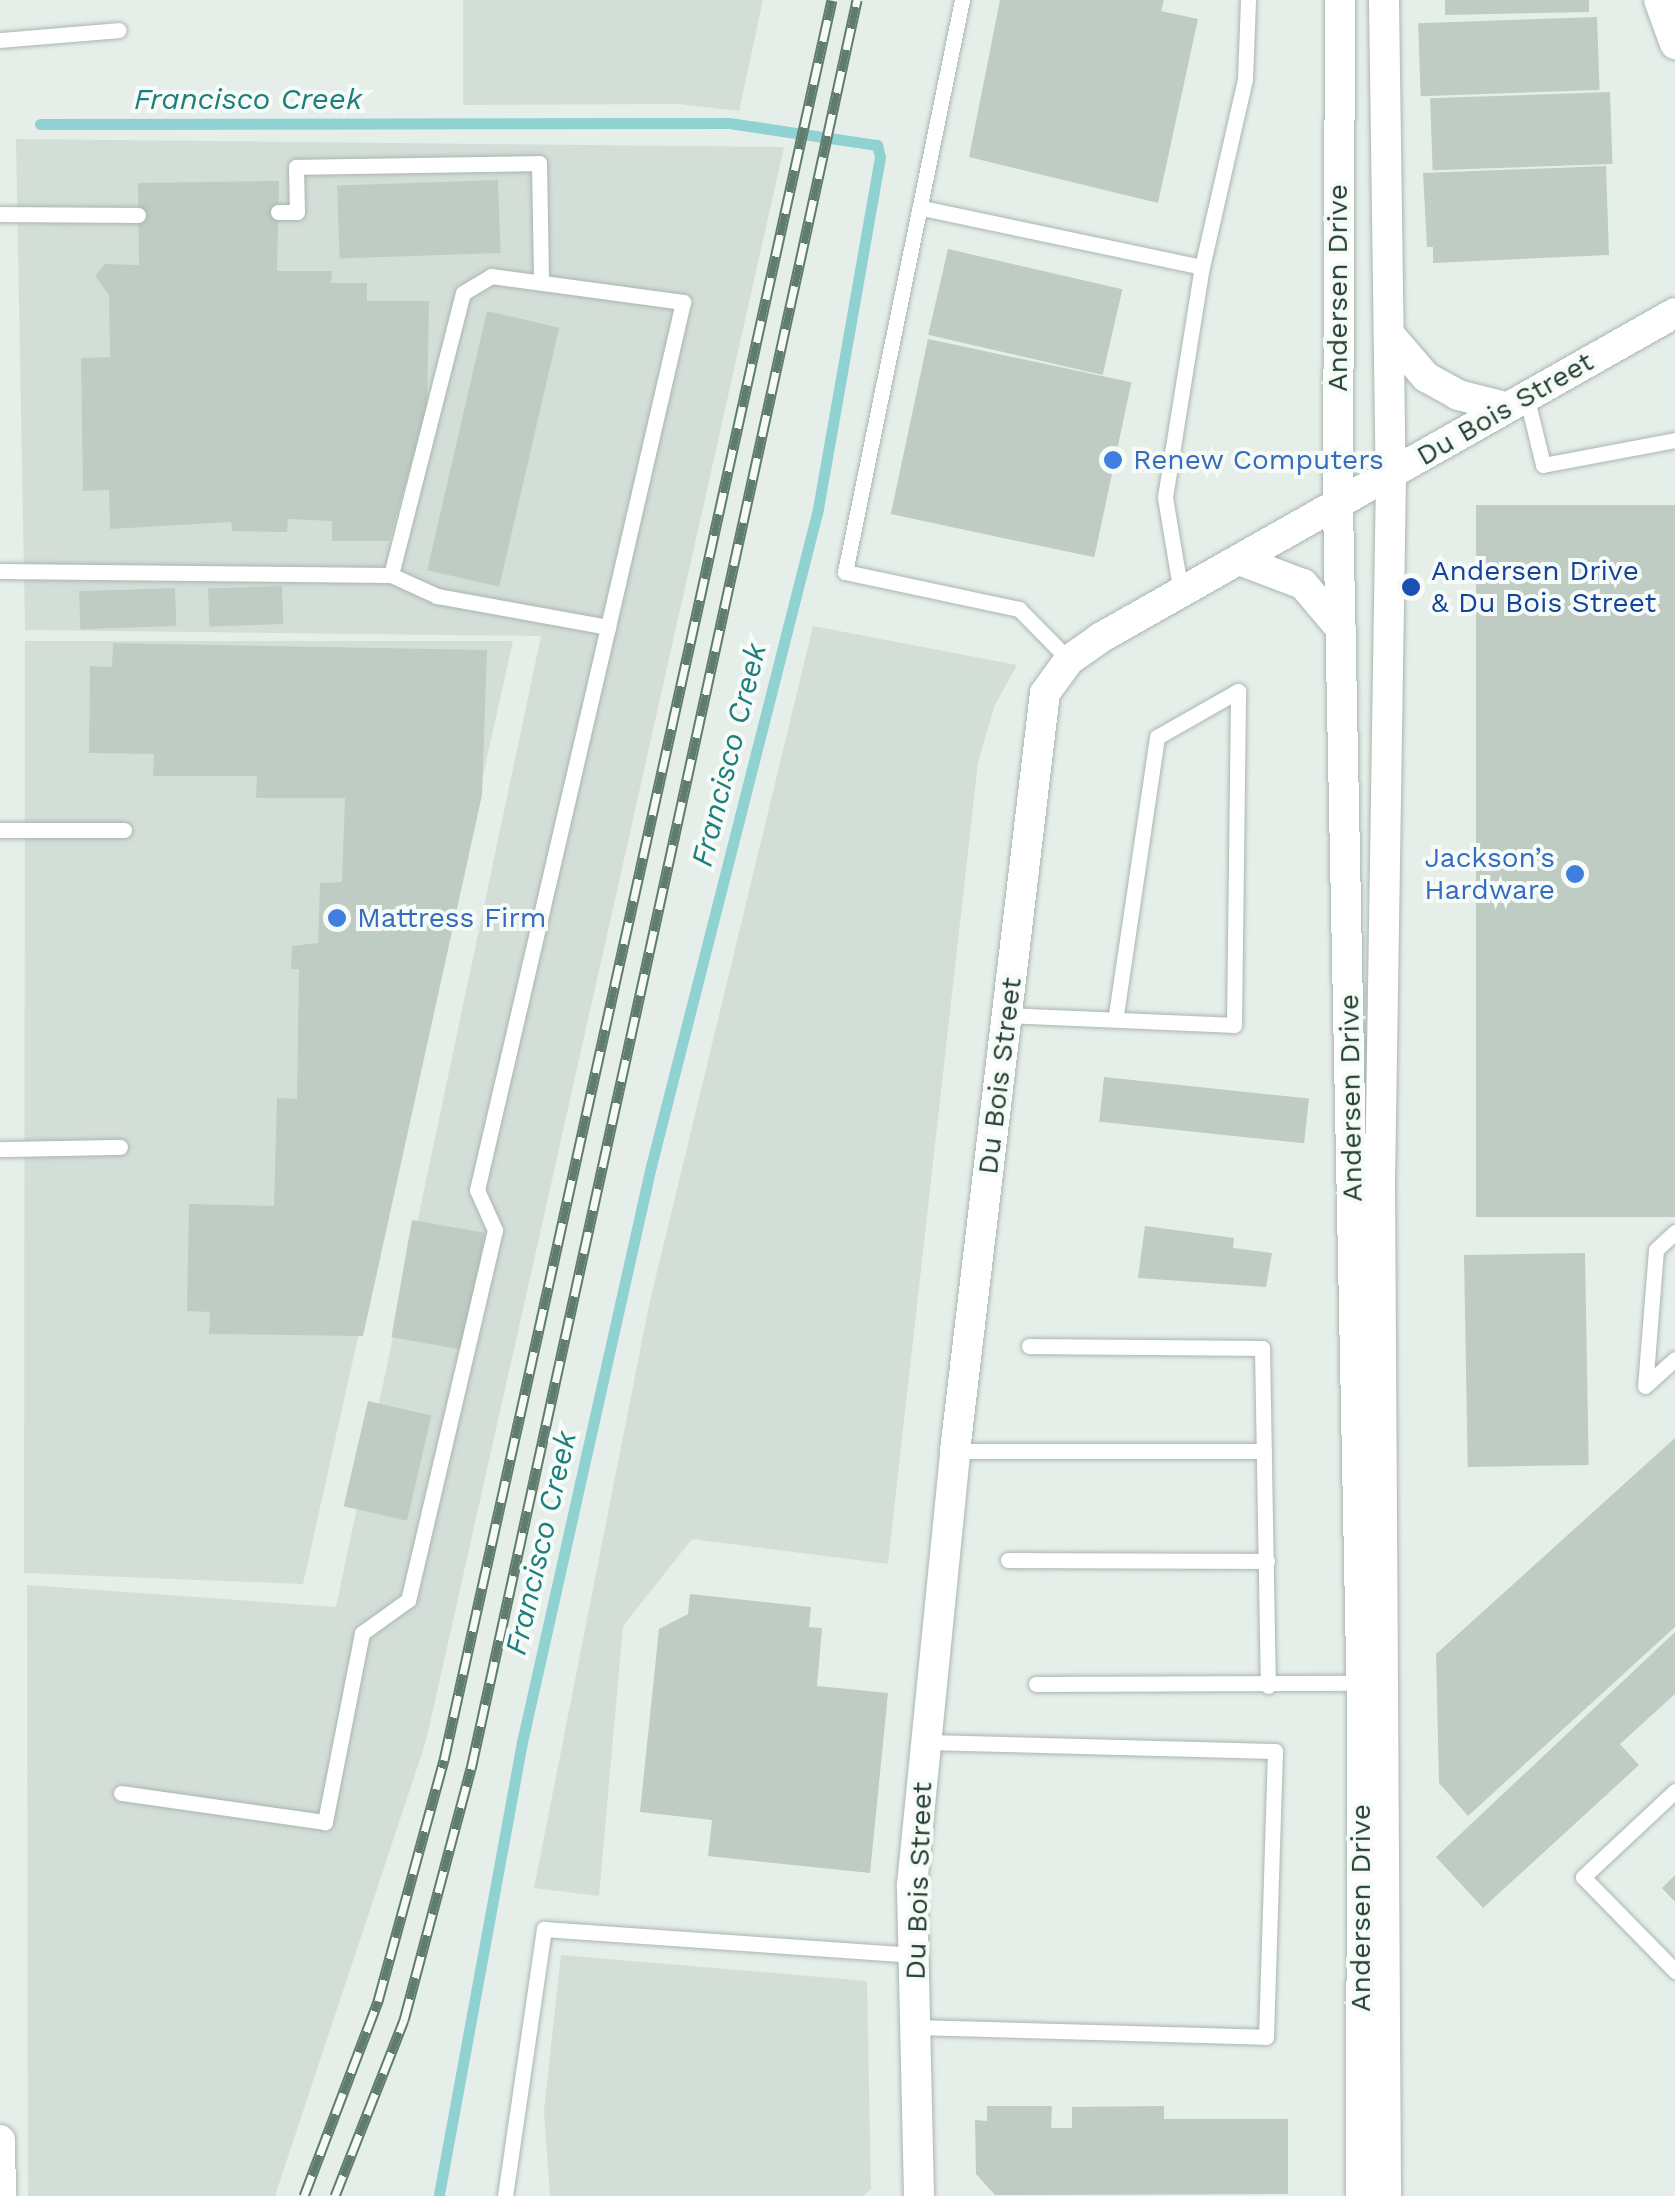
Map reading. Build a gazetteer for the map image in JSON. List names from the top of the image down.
{
  "streets": {
    "main road": ["Andersen Drive", "Du Bois Street"]
  },
  "crossings": [
    ["Andersen Drive", "Du Bois Street"]
  ],
  "water": ["Francisco Creek"],
  "places": [
    "Renew Computers",
    "Andersen Drive & Du Bois Street",
    "Jackson’s Hardware",
    "Mattress Firm"
  ]
}
